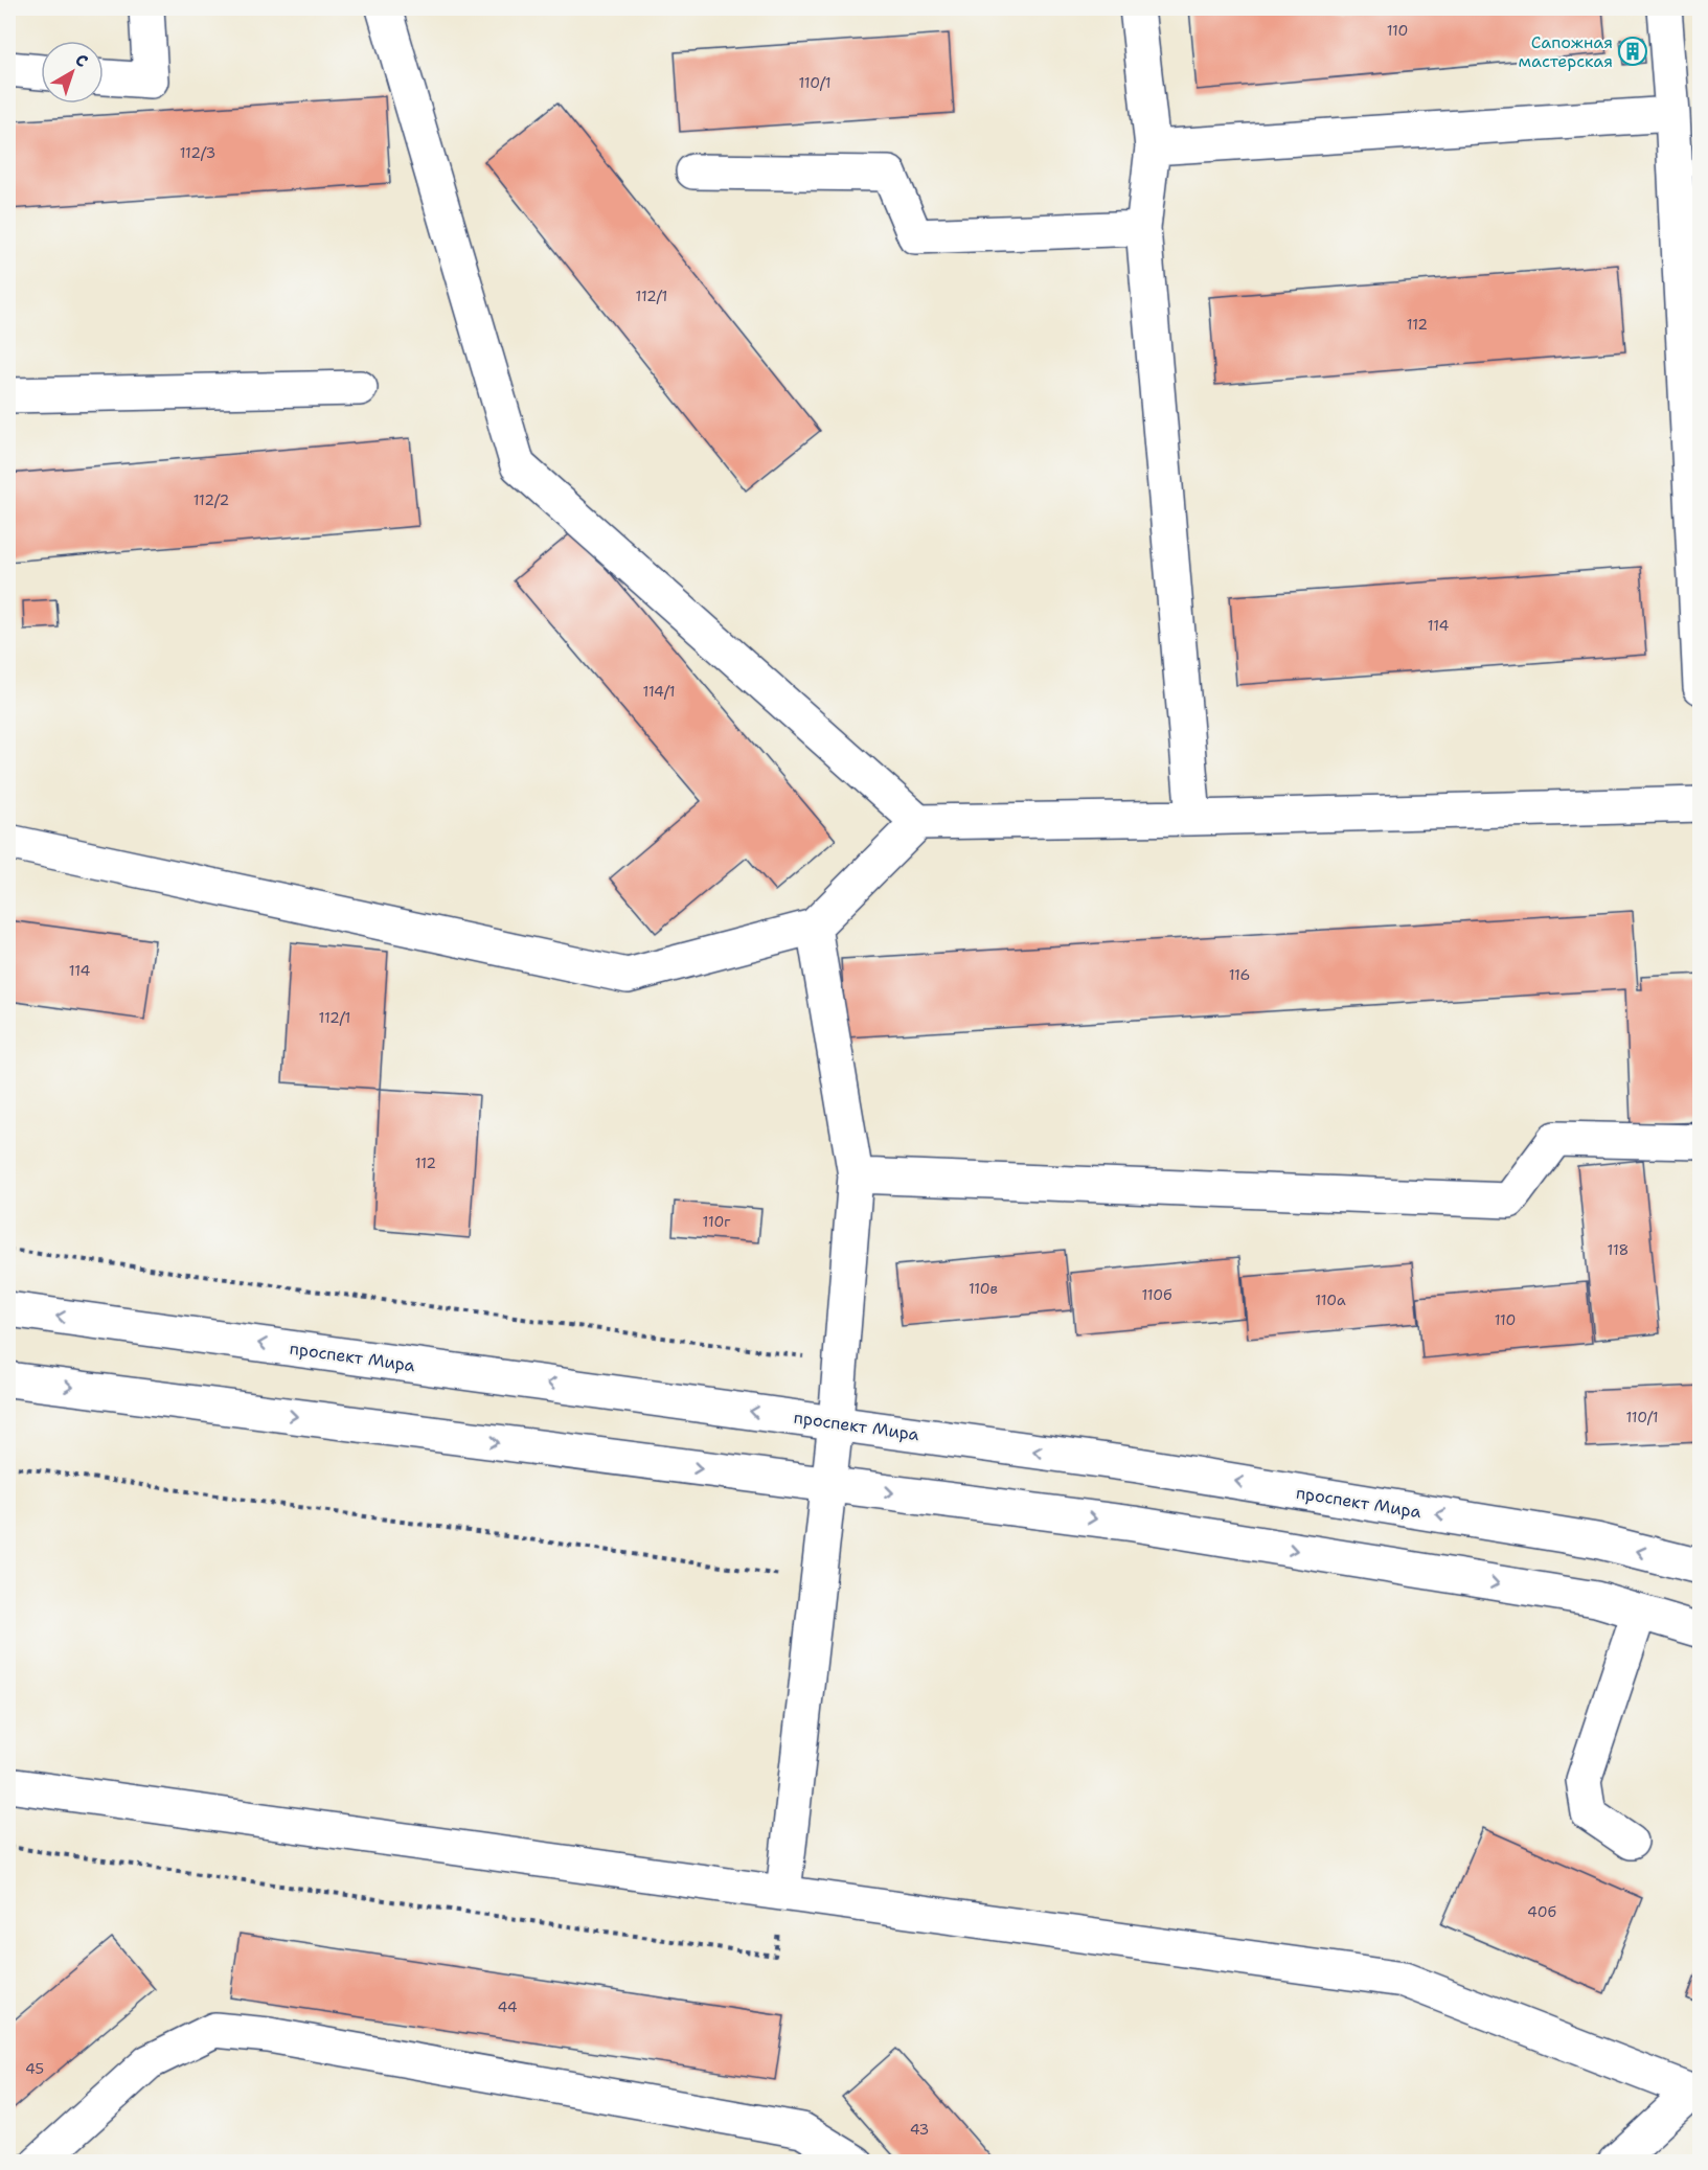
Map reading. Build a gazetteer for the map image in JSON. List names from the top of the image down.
{
  "streets": {
    "main road": ["проспект Мира"]
  },
  "places": {
    "building": ["Сапожная мастерская"]
  },
  "house_numbers": [
    "110",
    "110/1",
    "112/3",
    "112/1",
    "112",
    "112/2",
    "114",
    "114/1",
    "114",
    "116",
    "112/1",
    "112",
    "110г",
    "118",
    "110в",
    "110б",
    "110а",
    "110",
    "110/1",
    "40б",
    "44",
    "45",
    "43"
  ],
  "north": "top right"
}
